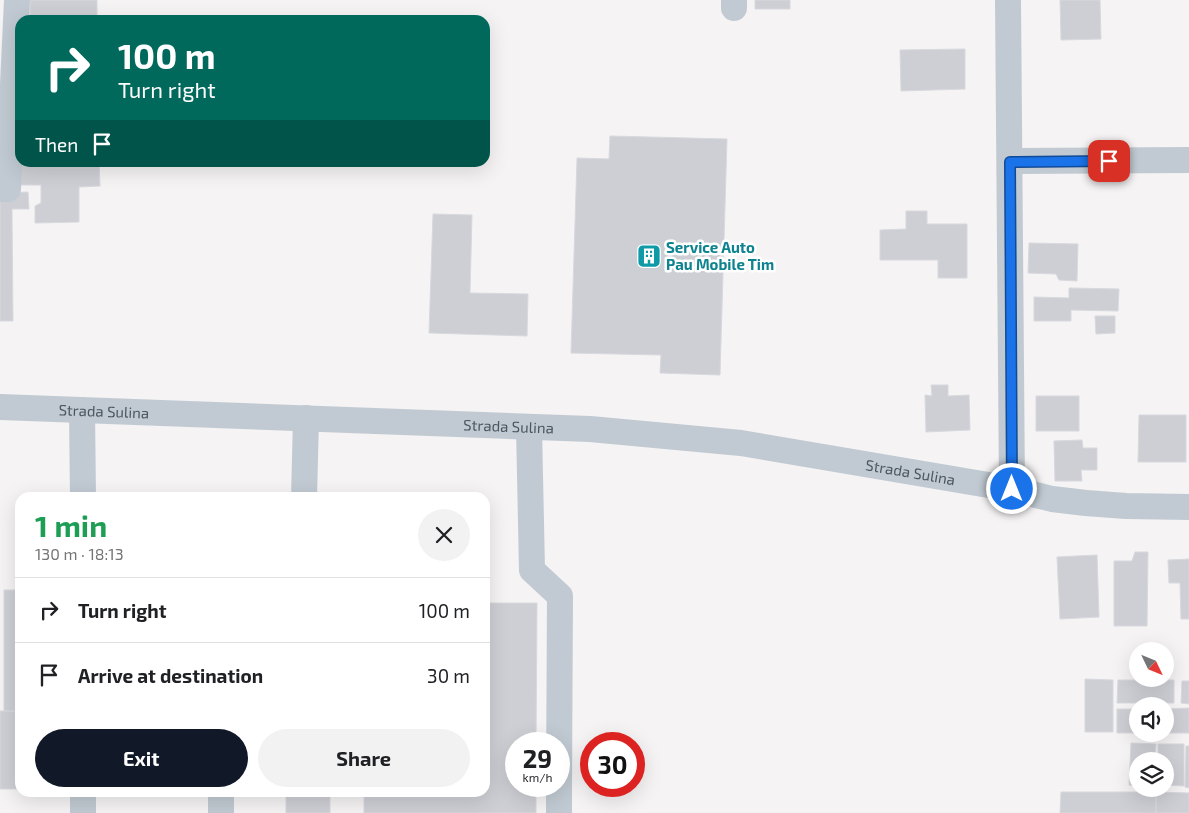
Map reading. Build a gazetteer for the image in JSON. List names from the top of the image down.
{
  "streets": {
    "street": ["Strada Sulina"]
  },
  "places": {
    "building": ["Service Auto Pau Mobile Tim"]
  },
  "north": "bottom right",
  "page": {
    "turn": ["100 m", "Turn right"],
    "then": "Then",
    "heading": ["1 min", "130 m · 18:13"],
    "list": [
      {
        "name": "Turn right",
        "value": "100 m"
      },
      {
        "name": "Arrive at destination",
        "value": "30 m"
      }
    ],
    "buttons": ["Exit", "Share"],
    "speed": "29 km/h",
    "limit": "30"
  }
}
